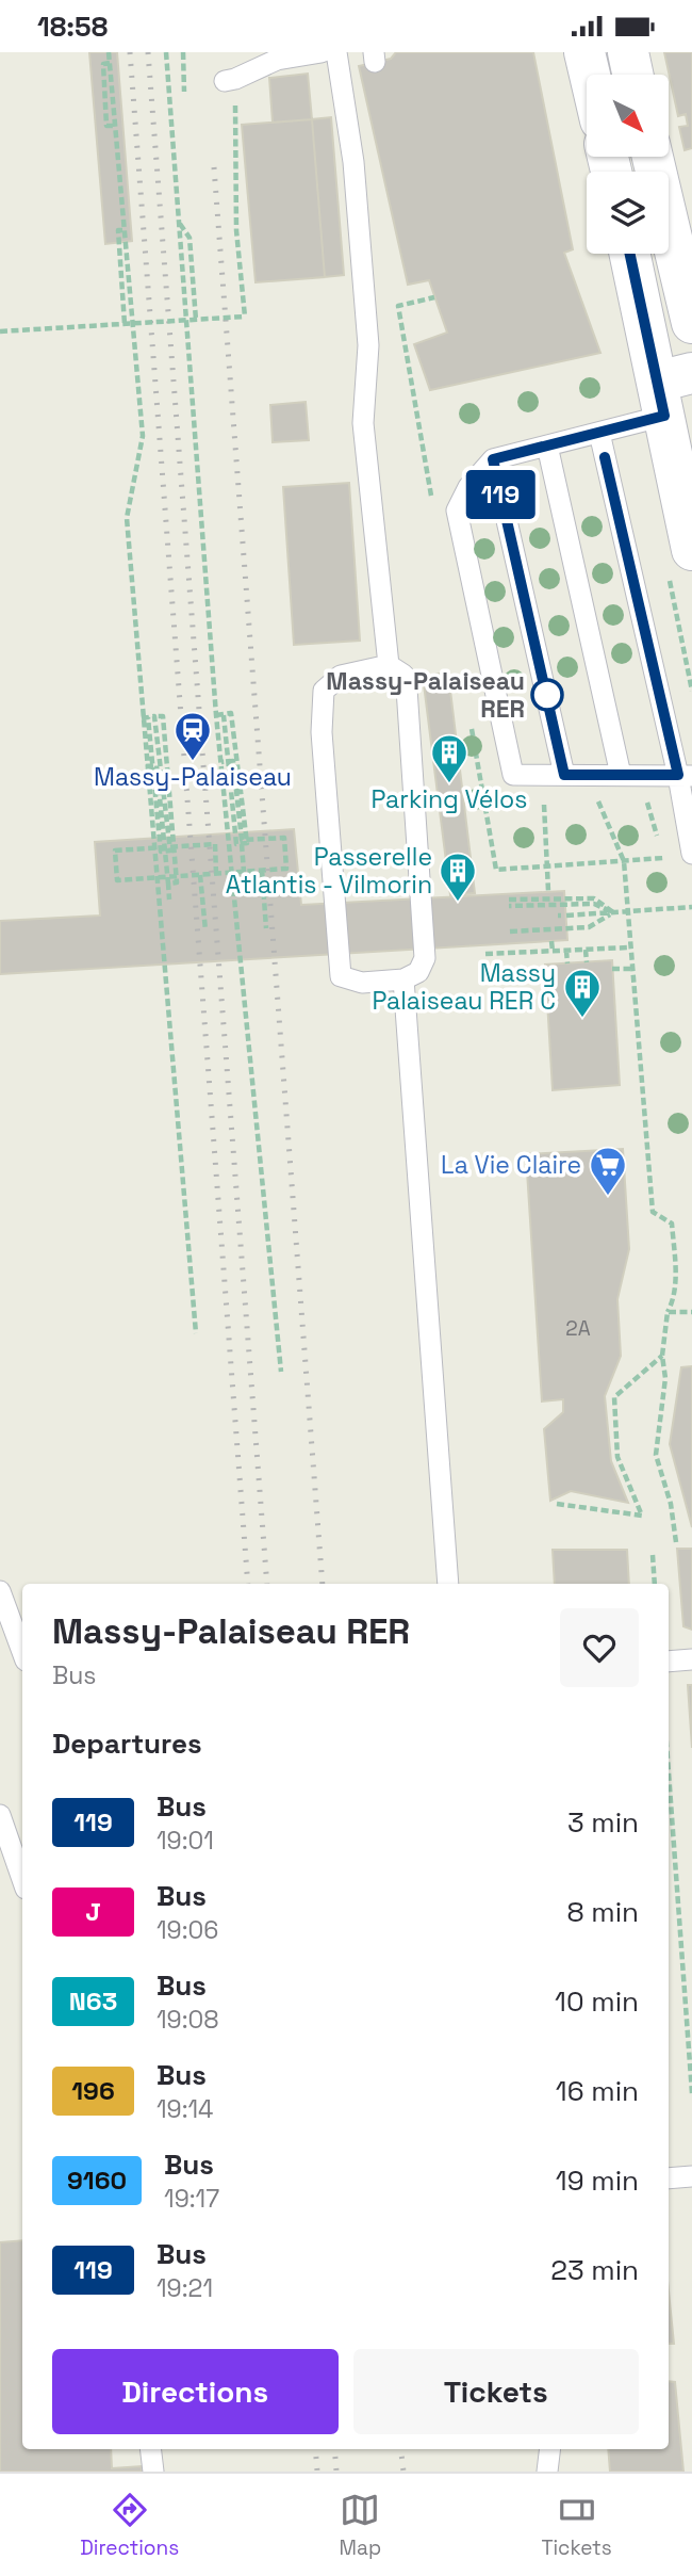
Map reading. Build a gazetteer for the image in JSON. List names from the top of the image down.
{
  "places": {
    "other": ["Massy-Palaiseau RER"],
    "station": ["Massy-Palaiseau"],
    "building": ["Parking Vélos", "Passerelle Atlantis - Vilmorin", "Massy Palaiseau RER C"],
    "supermarket": ["La Vie Claire"]
  },
  "lines": ["bus line 119"],
  "house_numbers": ["2A"],
  "north": "bottom right",
  "page": {
    "status": "18:58",
    "on_map": "119",
    "heading": [
      ["Massy-Palaiseau RER", "Bus"],
      "Departures"
    ],
    "list": [
      {
        "mark": "119",
        "name": "Bus",
        "note": "19:01",
        "value": "3 min"
      },
      {
        "mark": "J",
        "name": "Bus",
        "note": "19:06",
        "value": "8 min"
      },
      {
        "mark": "N63",
        "name": "Bus",
        "note": "19:08",
        "value": "10 min"
      },
      {
        "mark": "196",
        "name": "Bus",
        "note": "19:14",
        "value": "16 min"
      },
      {
        "mark": "9160",
        "name": "Bus",
        "note": "19:17",
        "value": "19 min"
      },
      {
        "mark": "119",
        "name": "Bus",
        "note": "19:21",
        "value": "23 min"
      }
    ],
    "buttons": ["Directions", "Tickets"],
    "tabs": ["Directions", "Map", "Tickets"]
  }
}
